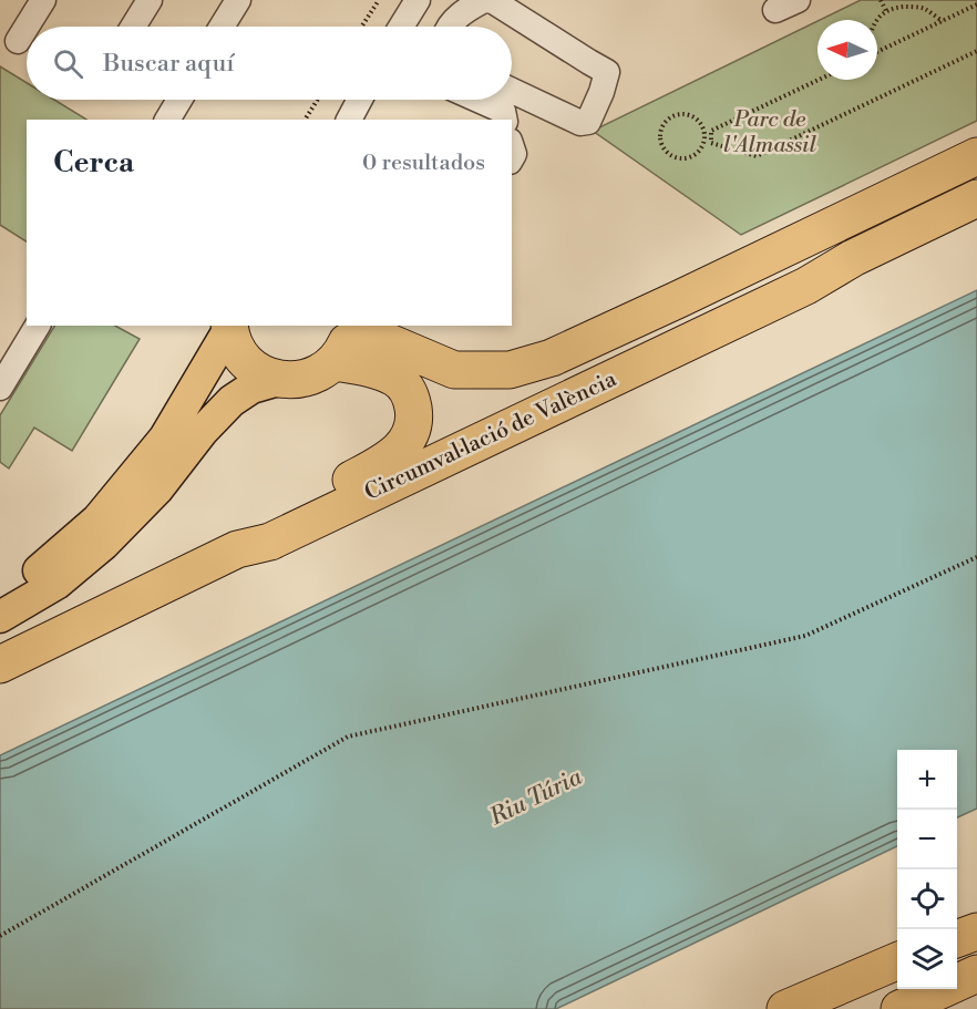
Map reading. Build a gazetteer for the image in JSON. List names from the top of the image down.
{
  "streets": {
    "highway": ["Circumval·lació de València"]
  },
  "water": ["Riu Túria"],
  "parks": ["Parc de l'Almassil"],
  "north": "left",
  "page": {
    "search": "Buscar aquí",
    "heading": ["Cerca", "0 resultados"],
    "map_buttons": ["+", "−"]
  }
}
